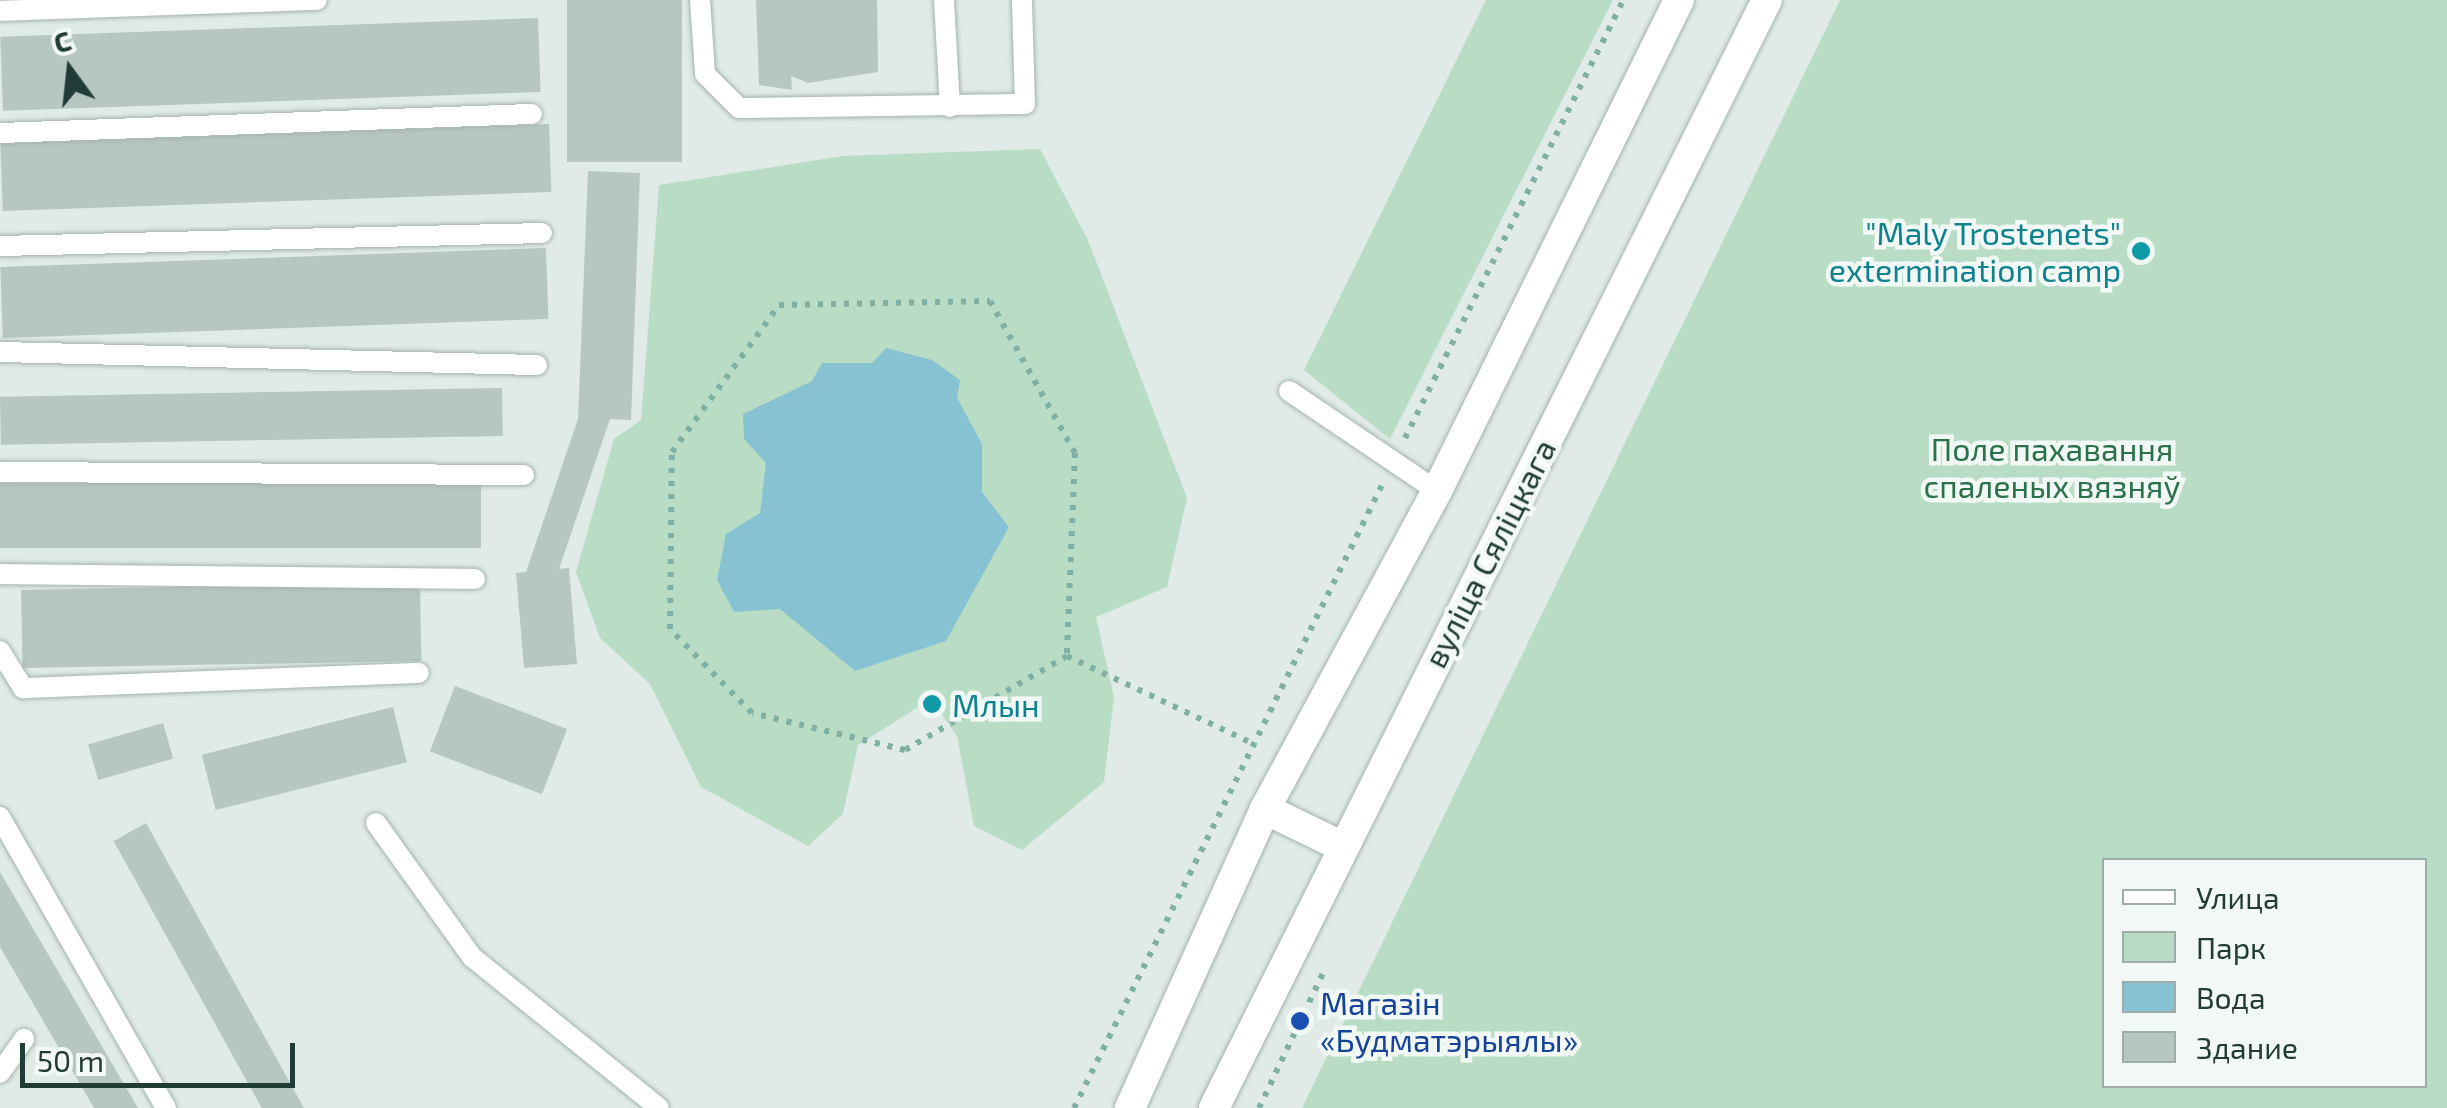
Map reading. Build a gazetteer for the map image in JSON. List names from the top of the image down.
{
  "streets": {
    "main road": ["вуліца Сяліцкага"]
  },
  "parks": ["Поле пахавання спаленых вязняў"],
  "places": ["\"Maly Trostenets\" extermination camp", "Млын", "Магазін «Будматэрыялы»"],
  "legend": [
    "Улица",
    "Парк",
    "Вода",
    "Здание"
  ],
  "scale_bar": "50 m",
  "north": "top"
}
